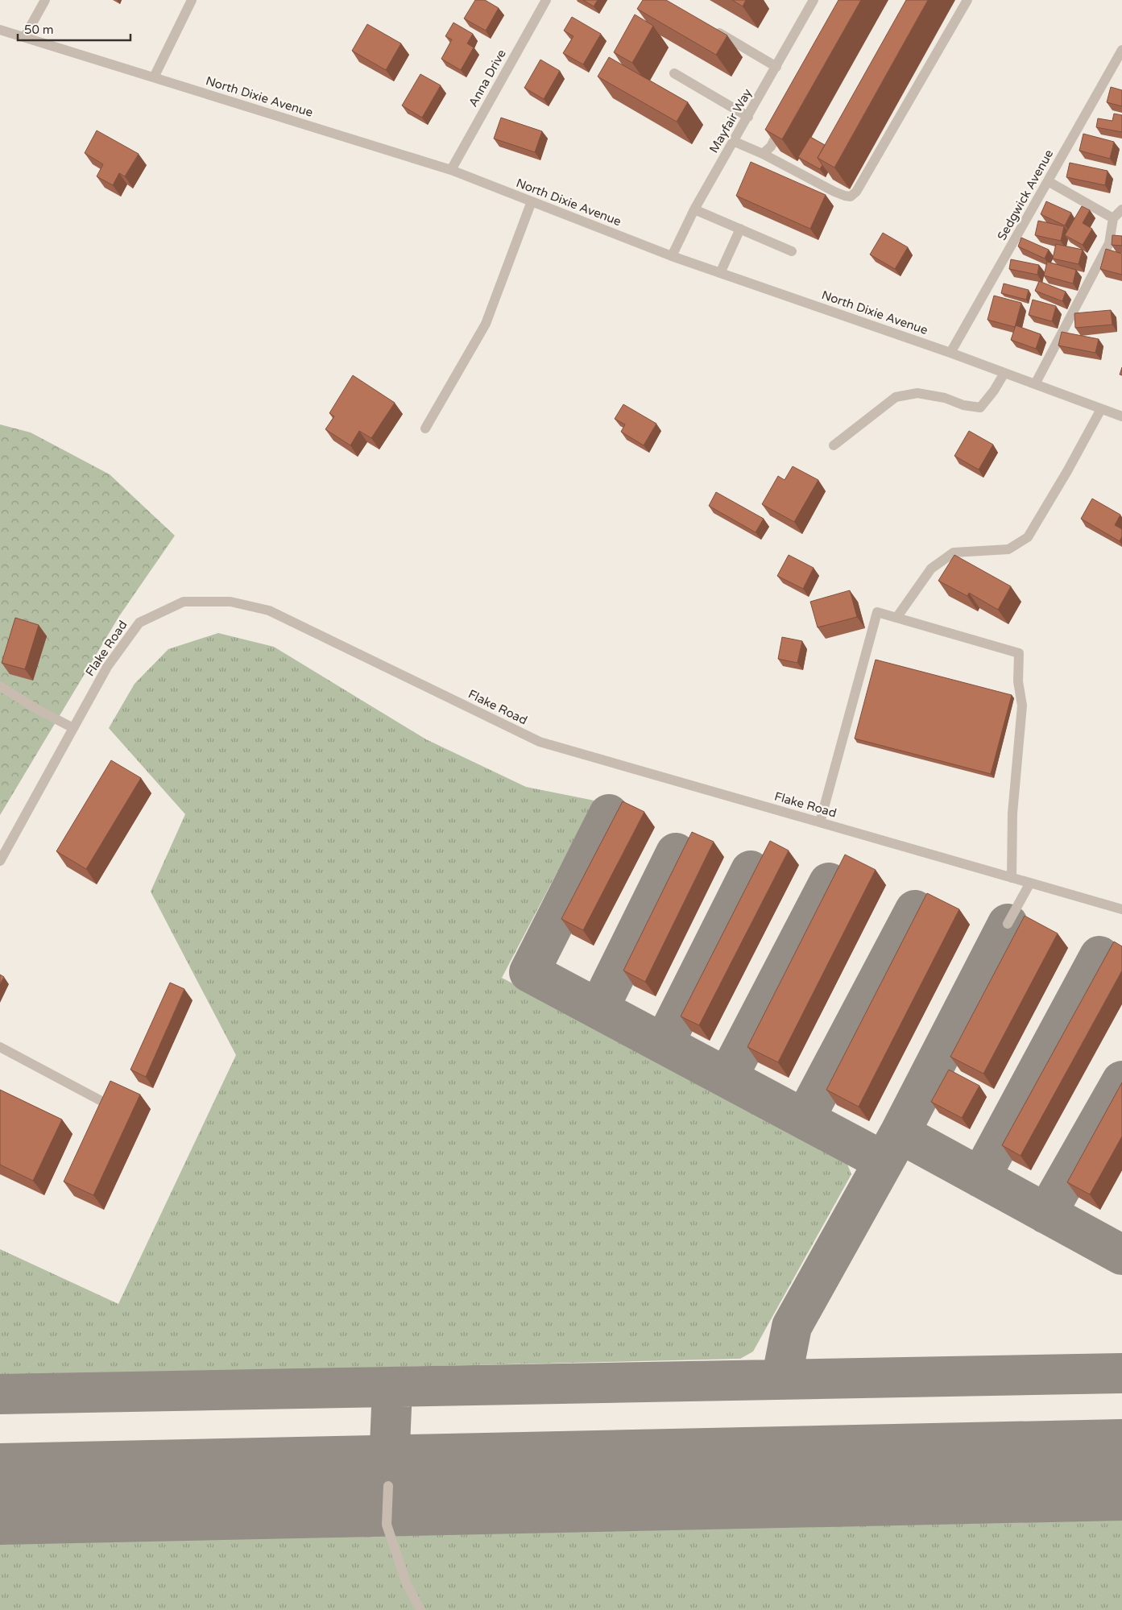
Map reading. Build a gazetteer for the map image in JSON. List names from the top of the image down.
{
  "streets": {
    "street": [
      "Anna Drive",
      "North Dixie Avenue",
      "Mayfair Way",
      "Sedgwick Avenue",
      "Flake Road"
    ]
  },
  "crossings": [
    ["Anna Drive", "North Dixie Avenue"],
    ["North Dixie Avenue", "Mayfair Way"],
    ["North Dixie Avenue", "Sedgwick Avenue"]
  ],
  "scale_bar": "50 m"
}
